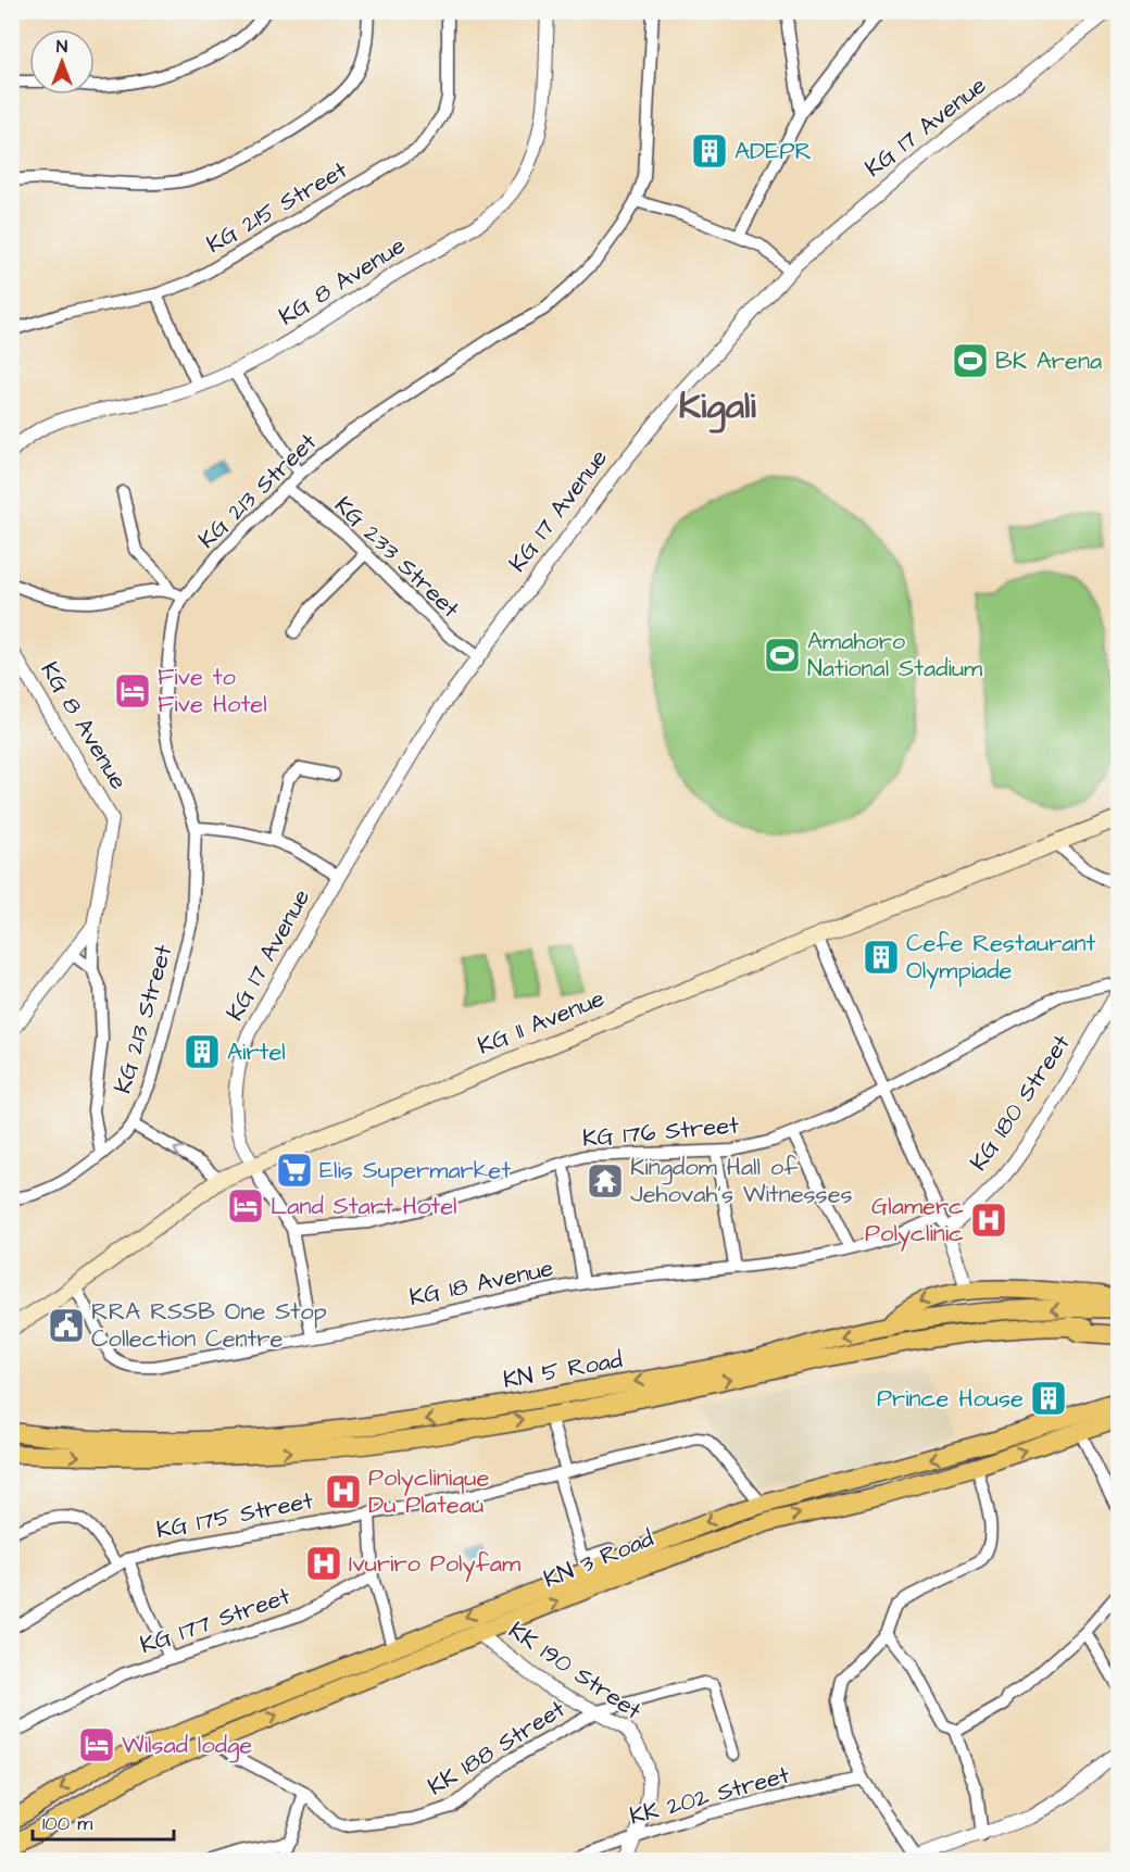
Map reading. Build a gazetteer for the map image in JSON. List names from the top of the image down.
{
  "streets": {
    "main road": ["KG 11 Avenue", "KN 5 Road", "KN 3 Road"],
    "street": [
      "KG 17 Avenue",
      "KG 215 Street",
      "KG 8 Avenue",
      "KG 213 Street",
      "KG 233 Street",
      "KG 180 Street",
      "KG 176 Street",
      "KG 18 Avenue",
      "KG 175 Street",
      "KG 177 Street",
      "KK 190 Street",
      "KK 188 Street",
      "KK 202 Street"
    ]
  },
  "crossings": [
    ["KG 17 Avenue", "KG 233 Street"],
    ["KG 17 Avenue", "KG 11 Avenue"],
    ["KG 213 Street", "KG 233 Street"],
    ["KG 11 Avenue", "KG 18 Avenue"],
    ["KG 180 Street", "KG 176 Street"],
    ["KG 175 Street", "KN 3 Road"],
    ["KN 3 Road", "KK 190 Street"],
    ["KN 3 Road", "KK 188 Street"],
    ["KK 190 Street", "KK 188 Street"],
    ["KK 190 Street", "KK 202 Street"]
  ],
  "districts": ["Kigali"],
  "places": {
    "building": [
      "ADEPR",
      "Cefe Restaurant Olympiade",
      "Airtel",
      "Prince House"
    ],
    "sports": ["BK Arena", "Amahoro National Stadium"],
    "hotel": ["Five to Five Hotel", "Land Start Hotel", "Wilsad lodge"],
    "supermarket": ["Elis Supermarket"],
    "temple": ["Kingdom Hall of Jehovah's Witnesses"],
    "hospital": ["Glamerc Polyclinic", "Polyclinique Du Plateau", "Ivuriro Polyfam"],
    "public building": ["RRA RSSB One Stop Collection Centre"]
  },
  "scale_bar": "100 m",
  "north": "top"
}
